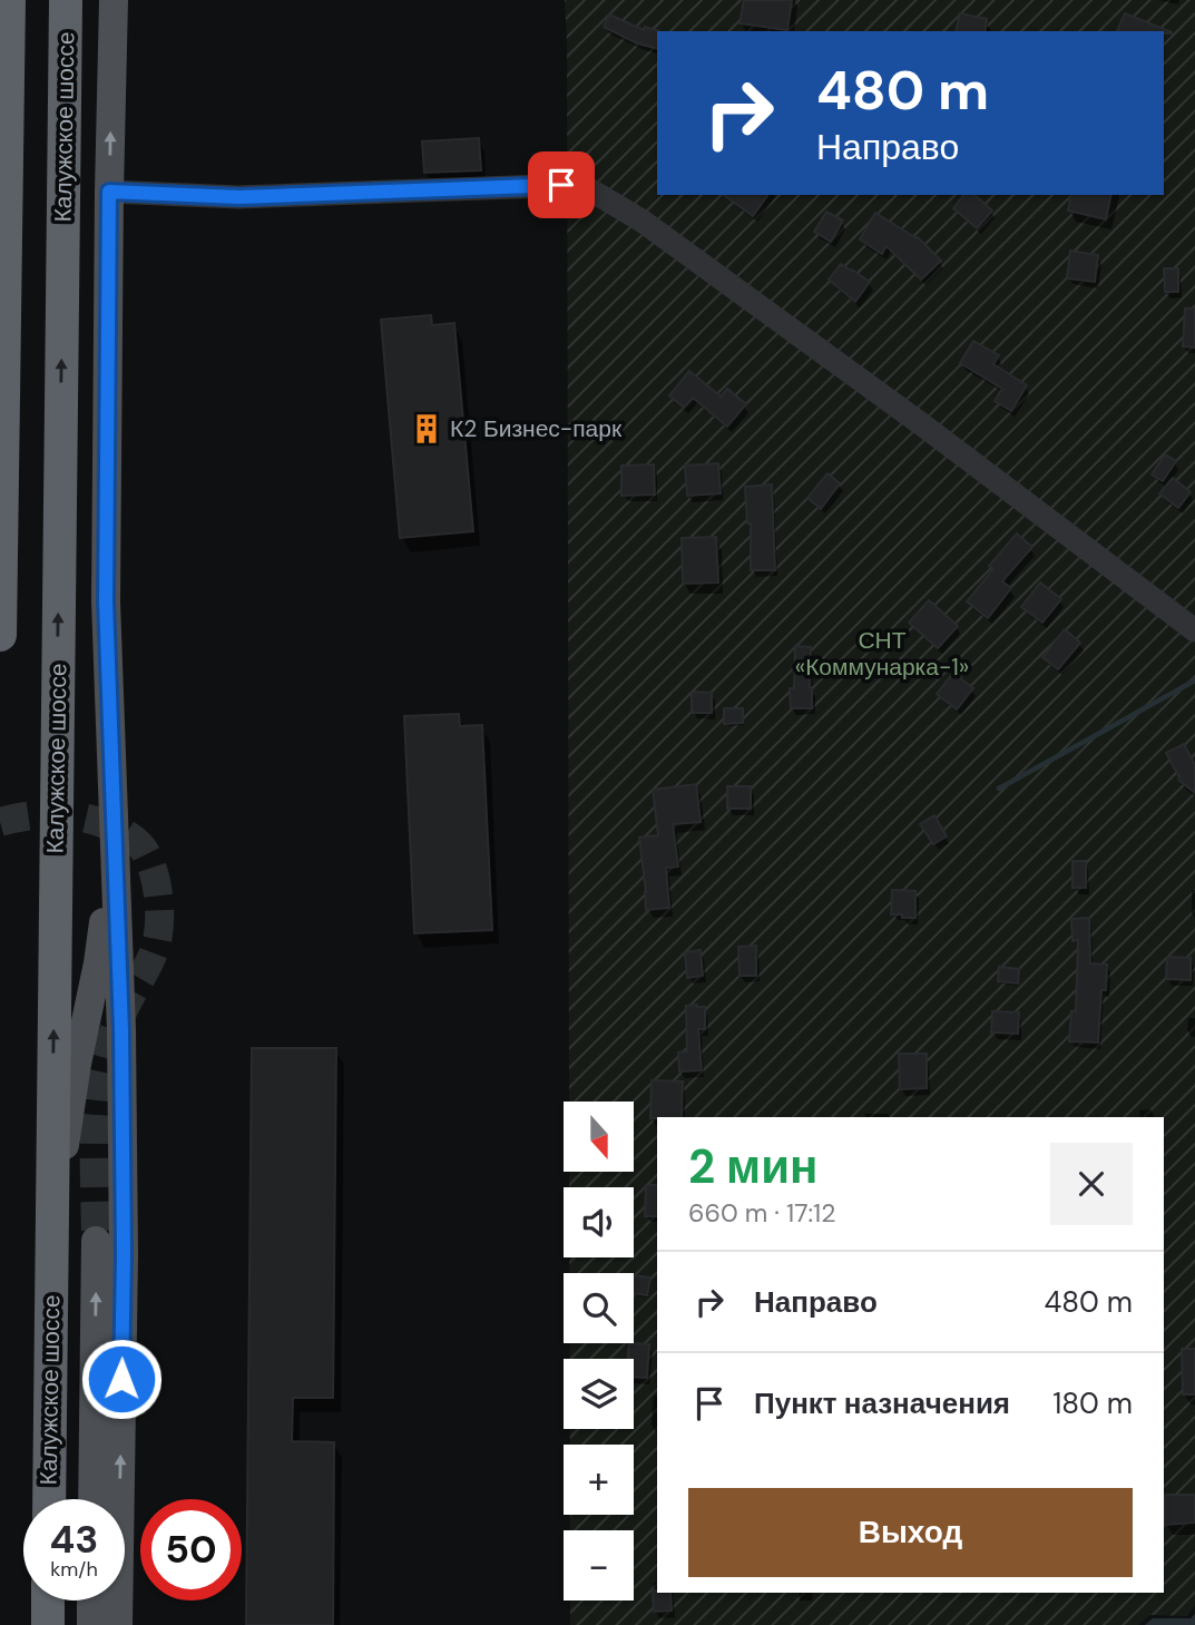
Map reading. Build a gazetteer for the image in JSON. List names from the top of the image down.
{
  "streets": {
    "highway": ["Калужское шоссе"]
  },
  "parks": ["СНТ «Коммунарка-1»"],
  "places": {
    "building": ["К2 Бизнес-парк"]
  },
  "north": "bottom",
  "page": {
    "turn": ["480 m", "Направо"],
    "map_buttons": ["+", "−"],
    "heading": ["2 мин", "660 m · 17:12"],
    "list": [
      {
        "name": "Направо",
        "value": "480 m"
      },
      {
        "name": "Пункт назначения",
        "value": "180 m"
      }
    ],
    "buttons": "Выход",
    "speed": "43 km/h",
    "limit": "50"
  }
}
